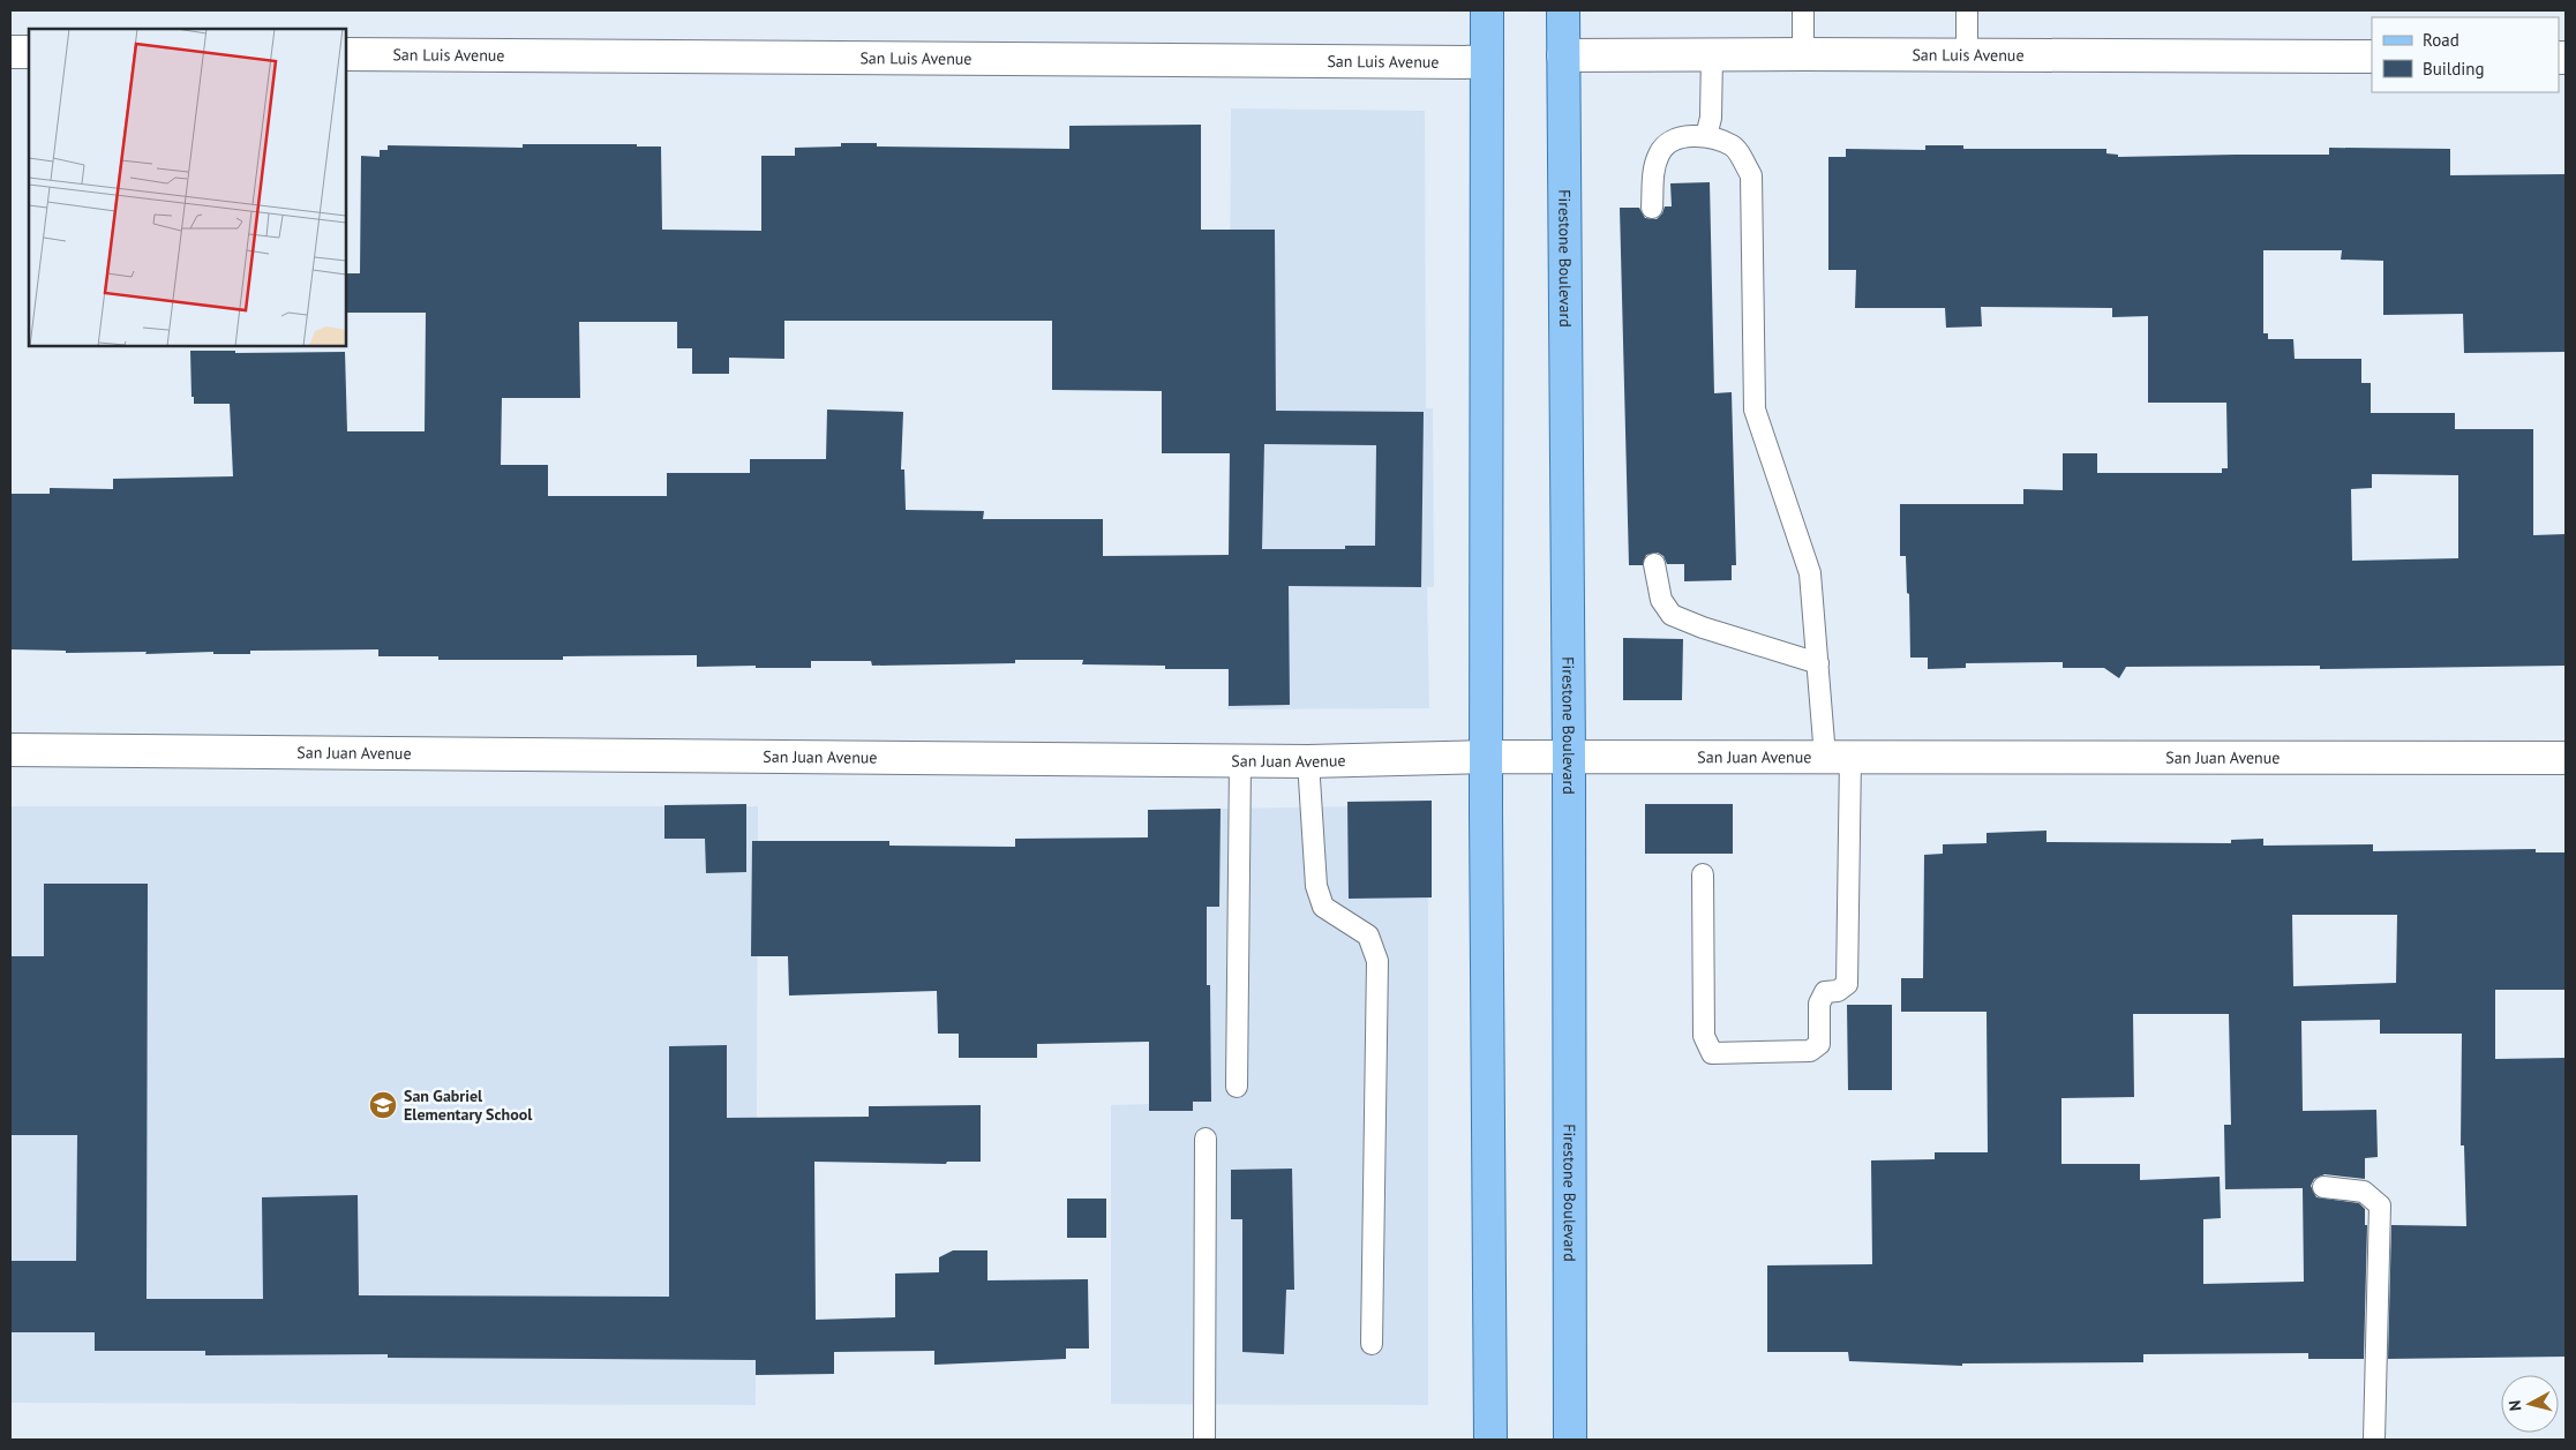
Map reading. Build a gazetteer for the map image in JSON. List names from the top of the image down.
{
  "streets": {
    "main road": ["Firestone Boulevard"],
    "street": ["San Luis Avenue", "San Juan Avenue"]
  },
  "crossings": [
    ["San Luis Avenue", "Firestone Boulevard"],
    ["Firestone Boulevard", "San Juan Avenue"]
  ],
  "places": {
    "school or university": ["San Gabriel Elementary School"]
  },
  "legend": ["Road", "Building"],
  "north": "left"
}
